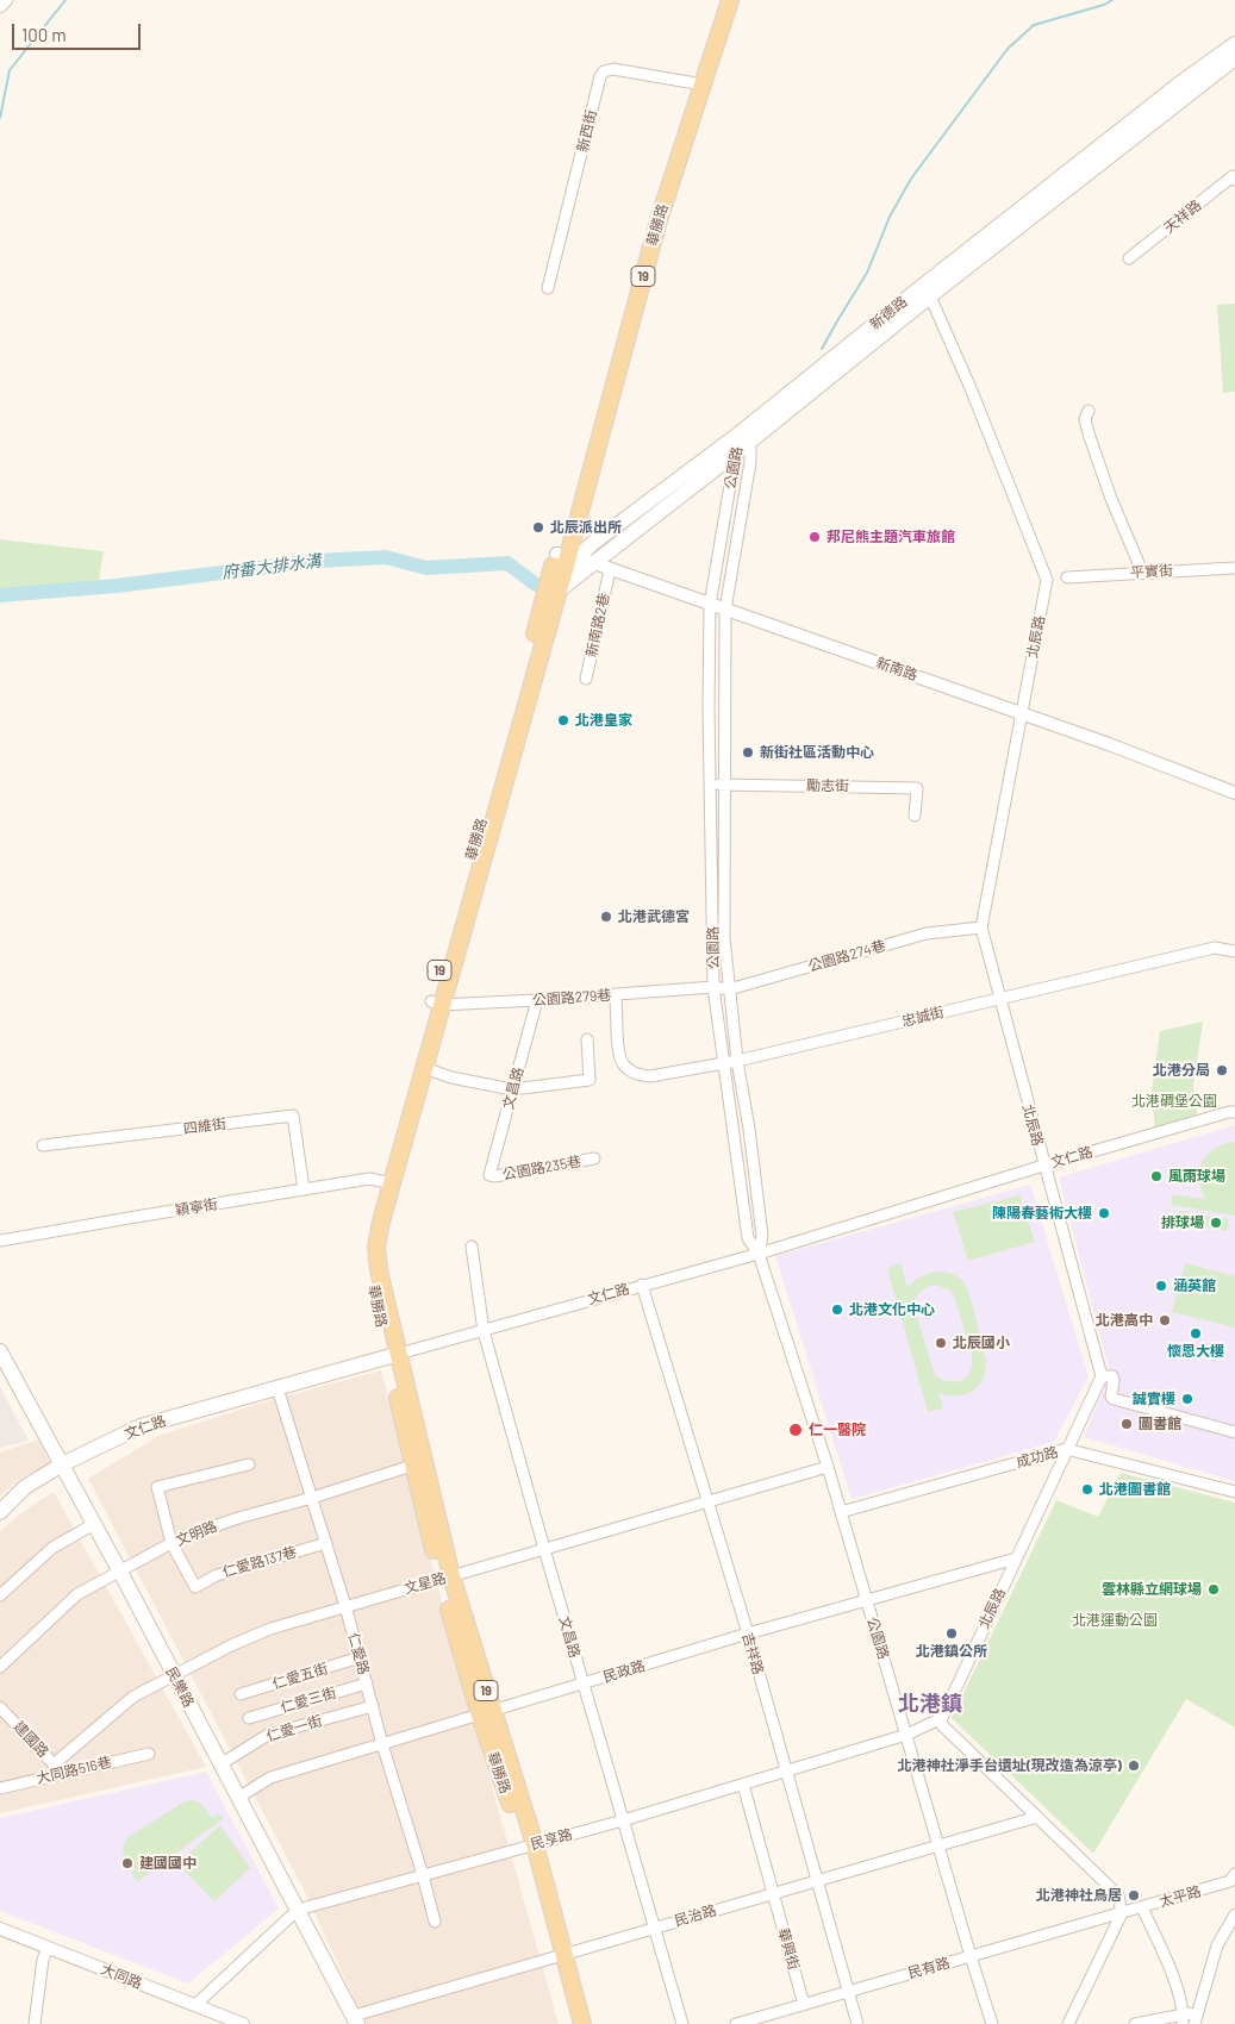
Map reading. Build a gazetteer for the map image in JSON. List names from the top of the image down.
{
  "streets": {
    "main road": [
      "華勝路",
      "19",
      "新德路",
      "文仁路",
      "民樂路"
    ],
    "street": [
      "新西街",
      "天祥路",
      "公園路",
      "平實街",
      "新南路2巷",
      "北辰路",
      "新南路",
      "勵志街",
      "公園路274巷",
      "公園路279巷",
      "忠誠街",
      "文昌路",
      "四維街",
      "公園路235巷",
      "穎寧街",
      "成功路",
      "文明路",
      "仁愛路137巷",
      "文星路",
      "仁愛路",
      "吉祥路",
      "民政路",
      "仁愛五街",
      "仁愛三街",
      "仁愛一街",
      "建國路",
      "大同路516巷",
      "民享路",
      "太平路",
      "民治路",
      "華興街",
      "民有路",
      "大同路"
    ]
  },
  "crossings": [
    ["新西街", "華勝路"],
    ["華勝路", "19"],
    ["華勝路", "新德路"],
    ["華勝路", "新南路"],
    ["華勝路", "公園路279巷"],
    ["華勝路", "文仁路"],
    ["華勝路", "穎寧街"],
    ["華勝路", "文明路"],
    ["華勝路", "文星路"],
    ["華勝路", "民政路"],
    ["華勝路", "民享路"],
    ["華勝路", "民治路"],
    ["19", "新德路"],
    ["19", "新南路"],
    ["新德路", "公園路"],
    ["新德路", "北辰路"],
    ["新德路", "新南路"],
    ["公園路", "新南路"],
    ["公園路", "勵志街"],
    ["公園路", "公園路274巷"],
    ["公園路", "公園路279巷"],
    ["公園路", "忠誠街"],
    ["公園路", "文仁路"],
    ["公園路", "成功路"],
    ["公園路", "文星路"],
    ["公園路", "民政路"],
    ["公園路", "民享路"],
    ["公園路", "民治路"],
    ["公園路", "民有路"],
    ["新南路2巷", "新南路"],
    ["北辰路", "新南路"],
    ["北辰路", "公園路274巷"],
    ["北辰路", "忠誠街"],
    ["北辰路", "文仁路"],
    ["北辰路", "成功路"],
    ["北辰路", "民政路"],
    ["北辰路", "民享路"],
    ["公園路274巷", "公園路279巷"],
    ["公園路279巷", "忠誠街"],
    ["公園路279巷", "文昌路"],
    ["文昌路", "文仁路"],
    ["文昌路", "公園路235巷"],
    ["文昌路", "文星路"],
    ["文昌路", "民政路"],
    ["文昌路", "民享路"],
    ["文昌路", "民治路"],
    ["四維街", "穎寧街"],
    ["文仁路", "仁愛路"],
    ["文仁路", "吉祥路"],
    ["文仁路", "民樂路"],
    ["文明路", "仁愛路137巷"],
    ["文明路", "仁愛路"],
    ["文明路", "民樂路"],
    ["仁愛路137巷", "仁愛路"],
    ["文星路", "仁愛路"],
    ["文星路", "吉祥路"],
    ["文星路", "民樂路"],
    ["文星路", "建國路"],
    ["文星路", "大同路516巷"],
    ["仁愛路", "民政路"],
    ["仁愛路", "仁愛五街"],
    ["仁愛路", "仁愛三街"],
    ["仁愛路", "仁愛一街"],
    ["仁愛路", "民享路"],
    ["吉祥路", "民政路"],
    ["吉祥路", "民享路"],
    ["吉祥路", "民治路"],
    ["吉祥路", "民有路"],
    ["民政路", "民樂路"],
    ["民樂路", "仁愛一街"],
    ["民樂路", "民享路"],
    ["民樂路", "民治路"],
    ["建國路", "大同路516巷"],
    ["民享路", "華興街"],
    ["民享路", "大同路"],
    ["太平路", "民有路"],
    ["民治路", "華興街"],
    ["華興街", "民有路"]
  ],
  "districts": ["北港鎮"],
  "water": ["府番大排水溝"],
  "parks": ["北港碉堡公園", "北港運動公園"],
  "places": [
    "北辰派出所",
    "邦尼熊主題汽車旅館",
    "北港皇家",
    "新街社區活動中心",
    "北港武德宮",
    "北港分局",
    "風雨球場",
    "陳陽春藝術大樓",
    "排球場",
    "涵英館",
    "北港文化中心",
    "北港高中",
    "懷恩大樓",
    "北辰國小",
    "誠實樓",
    "圖書館",
    "仁一醫院",
    "北港圖書館",
    "雲林縣立網球場",
    "北港鎮公所",
    "北港神社淨手台遺址(現改造為涼亭)",
    "建國國中",
    "北港神社鳥居"
  ],
  "scale_bar": "100 m"
}
